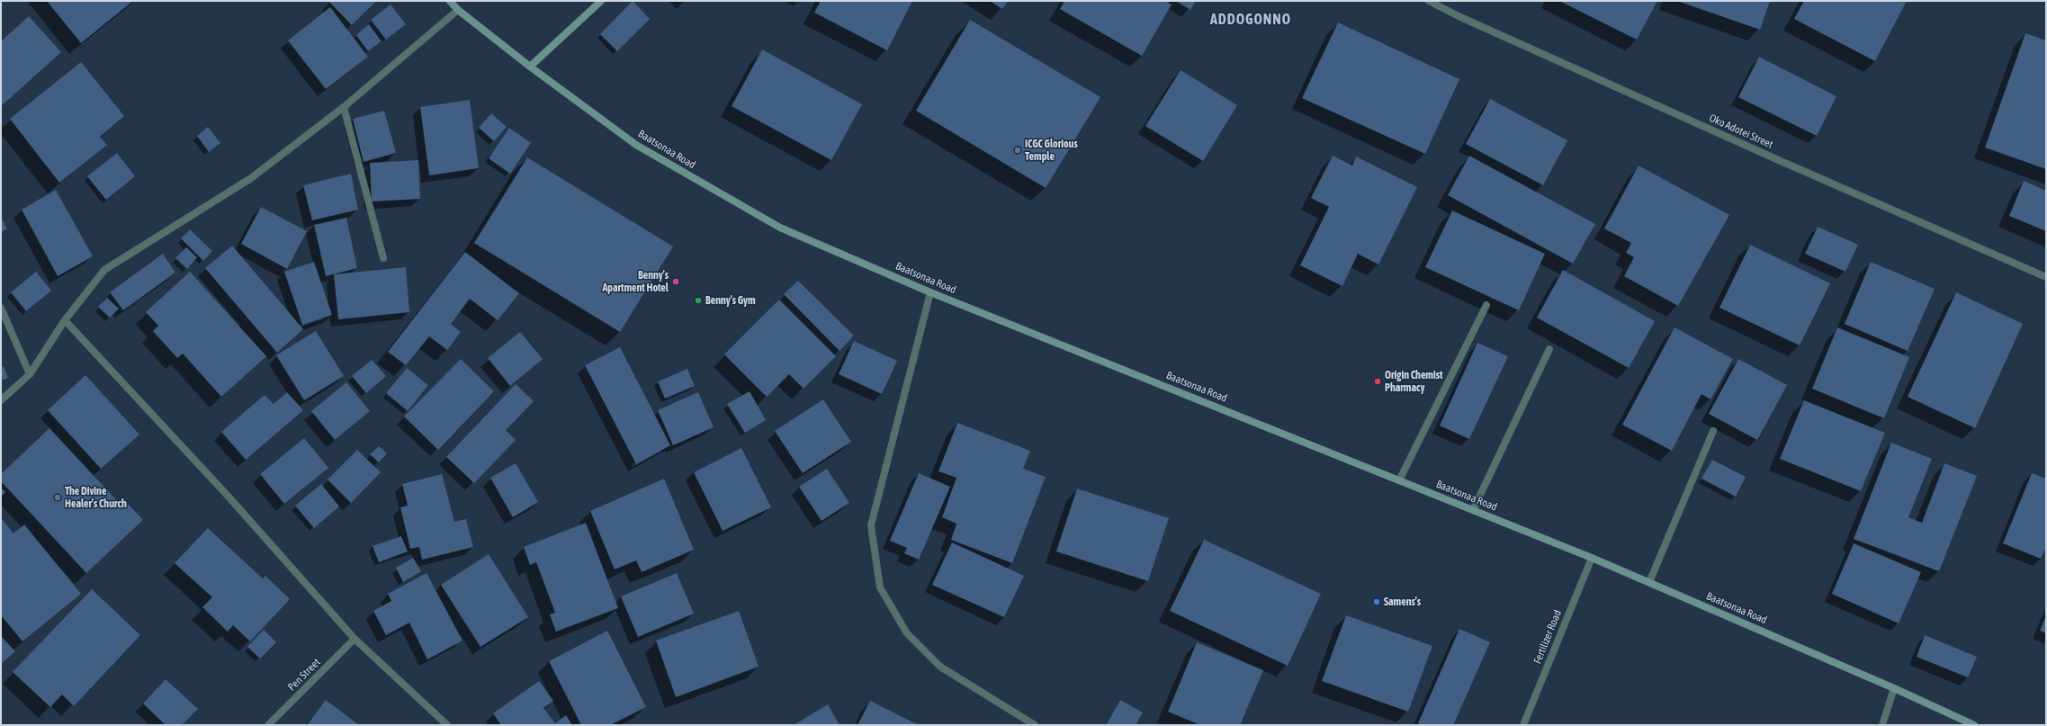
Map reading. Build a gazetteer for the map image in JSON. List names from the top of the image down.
{
  "streets": {
    "street": [
      "Oko Adotei Street",
      "Baatsonaa Road",
      "Fertilizer Road",
      "Pen Street"
    ]
  },
  "crossings": [
    ["Baatsonaa Road", "Fertilizer Road"]
  ],
  "districts": ["ADDOGONNO"],
  "places": [
    "ICGC Glorious Temple",
    "Benny’s Apartment Hotel",
    "Benny’s Gym",
    "Origin Chemist Pharmacy",
    "The Divine Healer’s Church",
    "Samens’s"
  ]
}
